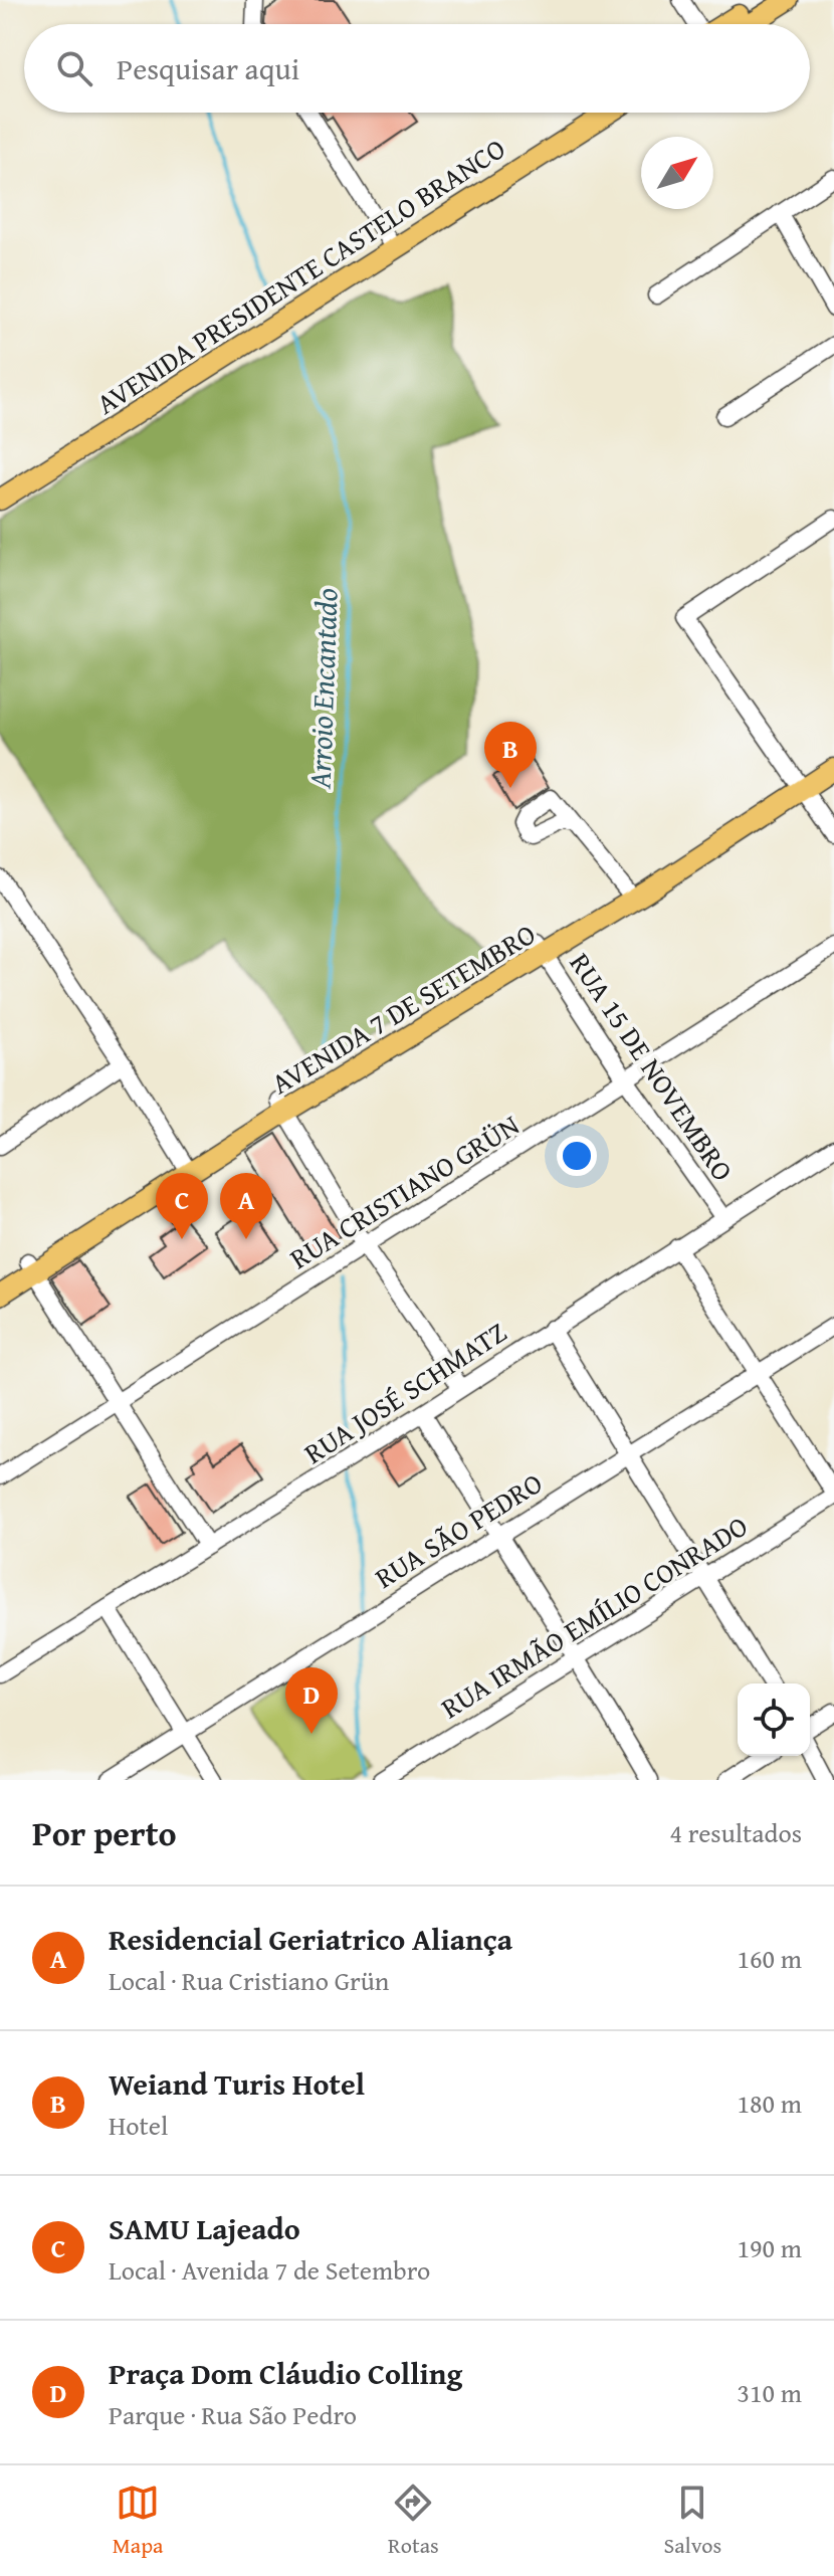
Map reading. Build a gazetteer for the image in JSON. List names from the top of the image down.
{
  "streets": {
    "main road": ["AVENIDA PRESIDENTE CASTELO BRANCO", "AVENIDA 7 DE SETEMBRO"],
    "street": [
      "RUA 15 DE NOVEMBRO",
      "RUA CRISTIANO GRÜN",
      "RUA JOSÉ SCHMATZ",
      "RUA SÃO PEDRO",
      "RUA IRMÃO EMÍLIO CONRADO"
    ]
  },
  "crossings": [
    ["AVENIDA 7 DE SETEMBRO", "RUA 15 DE NOVEMBRO"],
    ["RUA 15 DE NOVEMBRO", "RUA CRISTIANO GRÜN"],
    ["RUA 15 DE NOVEMBRO", "RUA JOSÉ SCHMATZ"]
  ],
  "water": ["Arroio Encantado"],
  "north": "top right",
  "page": {
    "search": "Pesquisar aqui",
    "pins": [
      "B",
      "A",
      "C",
      "D"
    ],
    "heading": ["Por perto", "4 resultados"],
    "list": [
      {
        "mark": "A",
        "name": "Residencial Geriatrico Aliança",
        "note": "Local · Rua Cristiano Grün",
        "value": "160 m"
      },
      {
        "mark": "B",
        "name": "Weiand Turis Hotel",
        "note": "Hotel",
        "value": "180 m"
      },
      {
        "mark": "C",
        "name": "SAMU Lajeado",
        "note": "Local · Avenida 7 de Setembro",
        "value": "190 m"
      },
      {
        "mark": "D",
        "name": "Praça Dom Cláudio Colling",
        "note": "Parque · Rua São Pedro",
        "value": "310 m"
      }
    ],
    "nav": ["Mapa", "Rotas", "Salvos"]
  }
}
